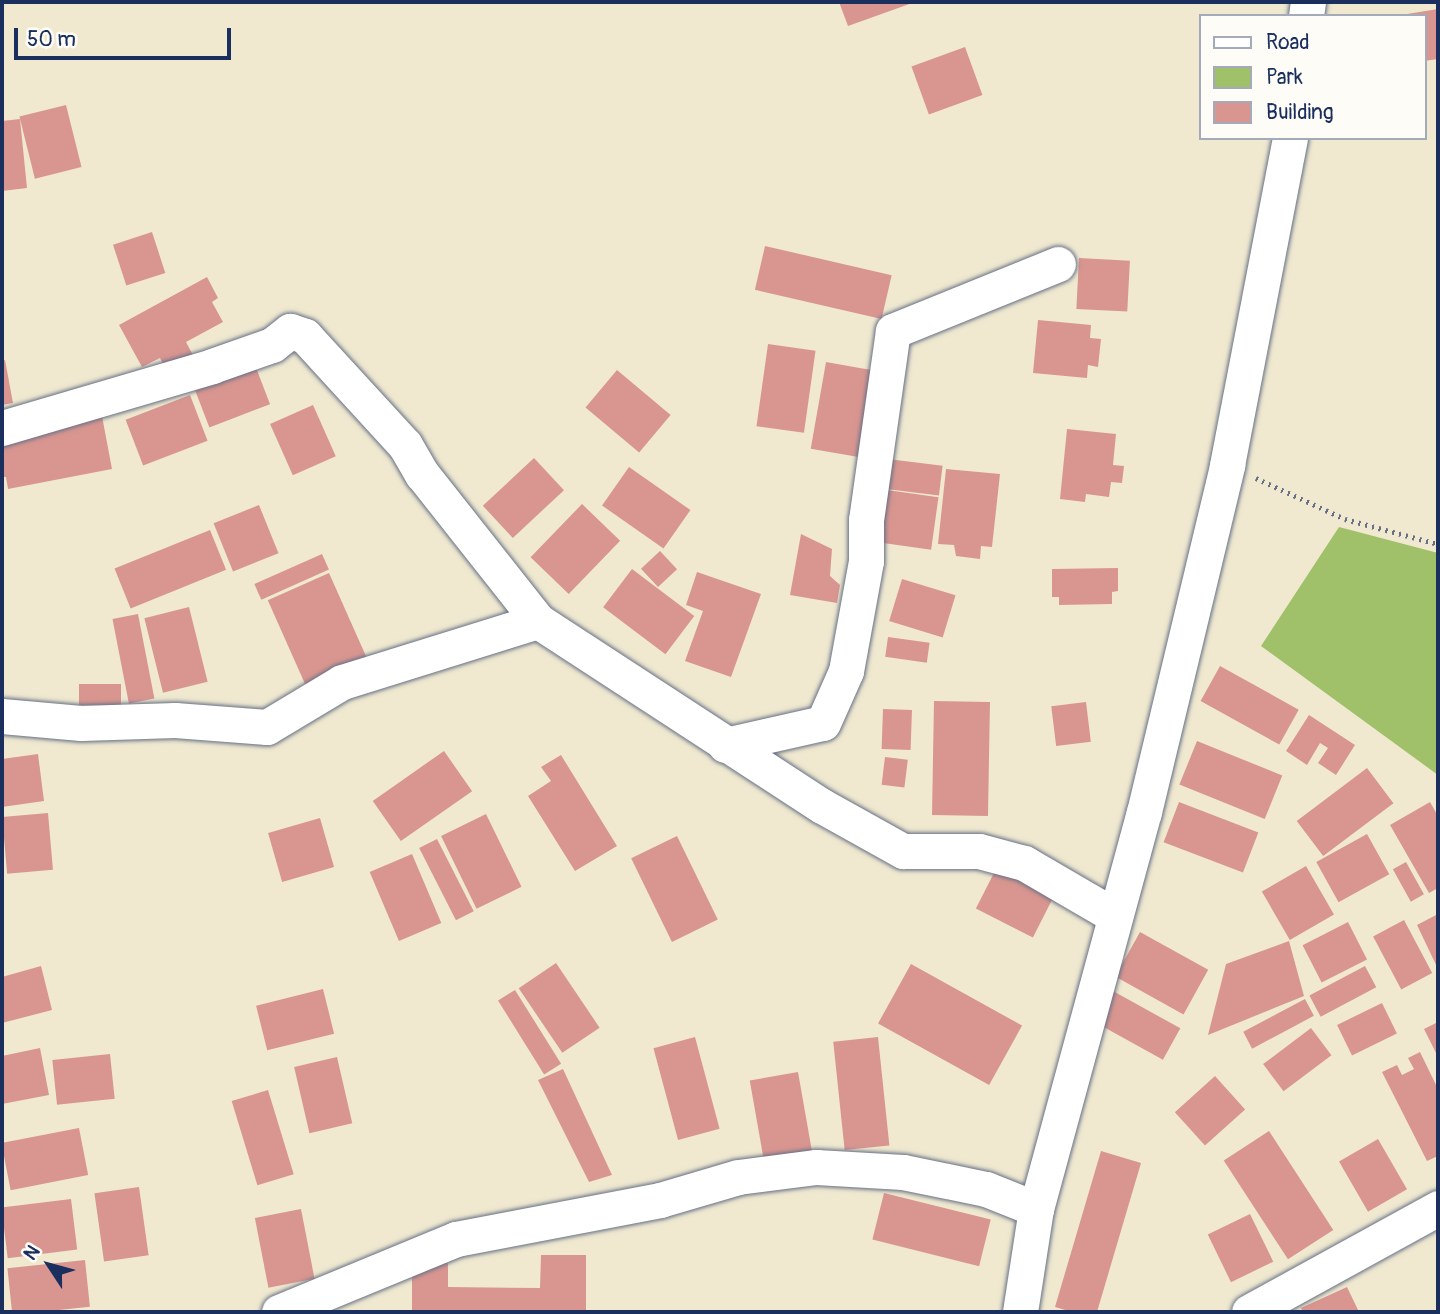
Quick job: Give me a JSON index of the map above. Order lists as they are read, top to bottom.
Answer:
{
  "legend": ["Road", "Park", "Building"],
  "scale_bar": "50 m",
  "north": "top left"
}
